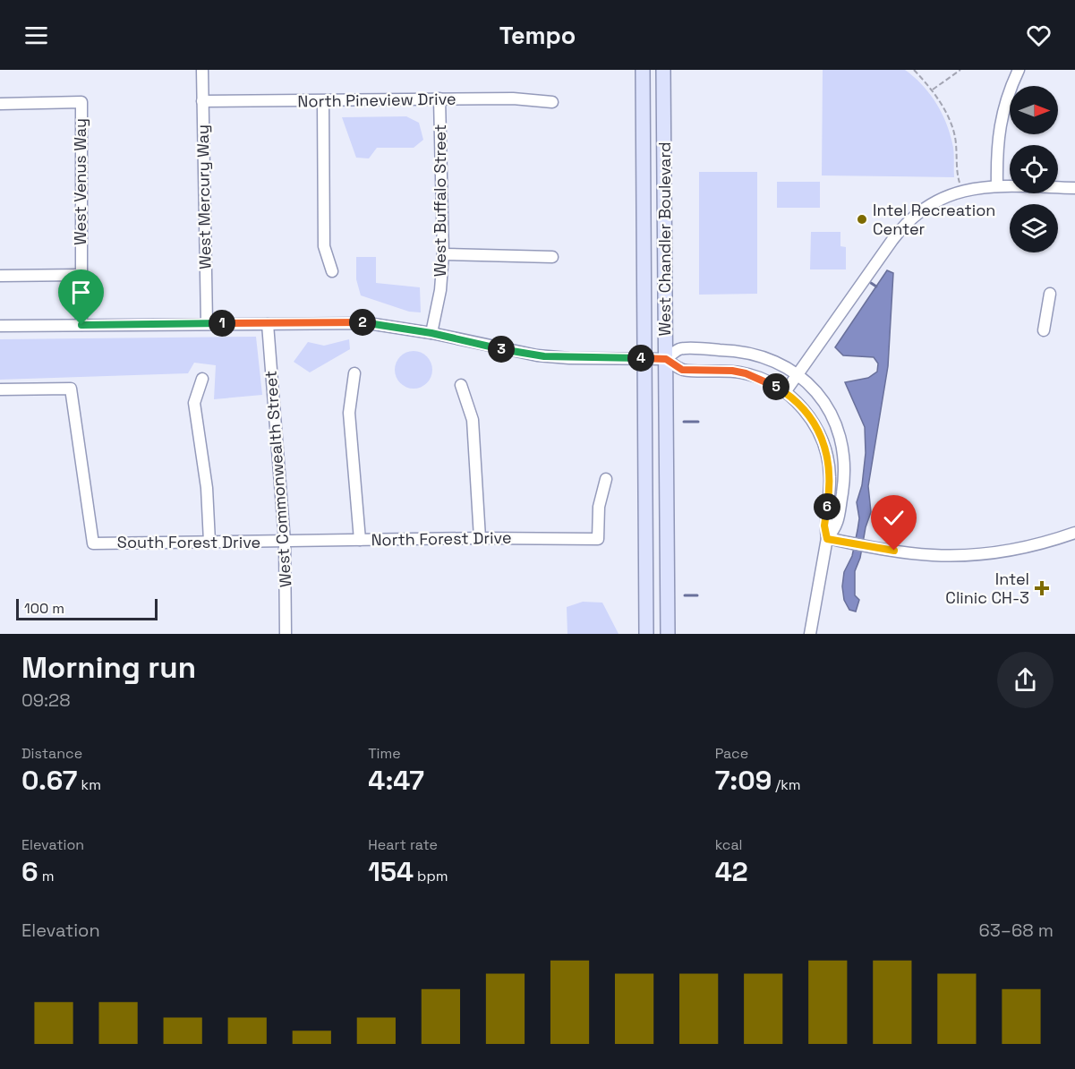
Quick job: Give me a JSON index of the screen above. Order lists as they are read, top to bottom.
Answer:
{
  "streets": {
    "main road": ["West Chandler Boulevard"],
    "street": [
      "North Pineview Drive",
      "West Venus Way",
      "West Mercury Way",
      "West Buffalo Street",
      "West Commonwealth Street",
      "North Forest Drive",
      "South Forest Drive"
    ]
  },
  "crossings": [
    ["North Pineview Drive", "West Mercury Way"],
    ["North Pineview Drive", "West Buffalo Street"],
    ["West Commonwealth Street", "North Forest Drive"],
    ["West Commonwealth Street", "South Forest Drive"],
    ["North Forest Drive", "South Forest Drive"]
  ],
  "places": {
    "other": ["Intel Recreation Center"],
    "health": ["Intel Clinic CH-3"]
  },
  "scale_bar": "100 m",
  "north": "right",
  "page": {
    "header": "Tempo",
    "pins": [
      "2",
      "1",
      "3",
      "4",
      "5",
      "6"
    ],
    "scale": "100 m",
    "heading": ["Morning run", "09:28"],
    "stats": [
      ["Distance", "0.67 km"],
      ["Time", "4:47"],
      ["Pace", "7:09 /km"],
      ["Elevation", "6 m"],
      ["Heart rate", "154 bpm"],
      ["kcal", "42"]
    ],
    "chart": ["Elevation", "63–68 m"]
  }
}
